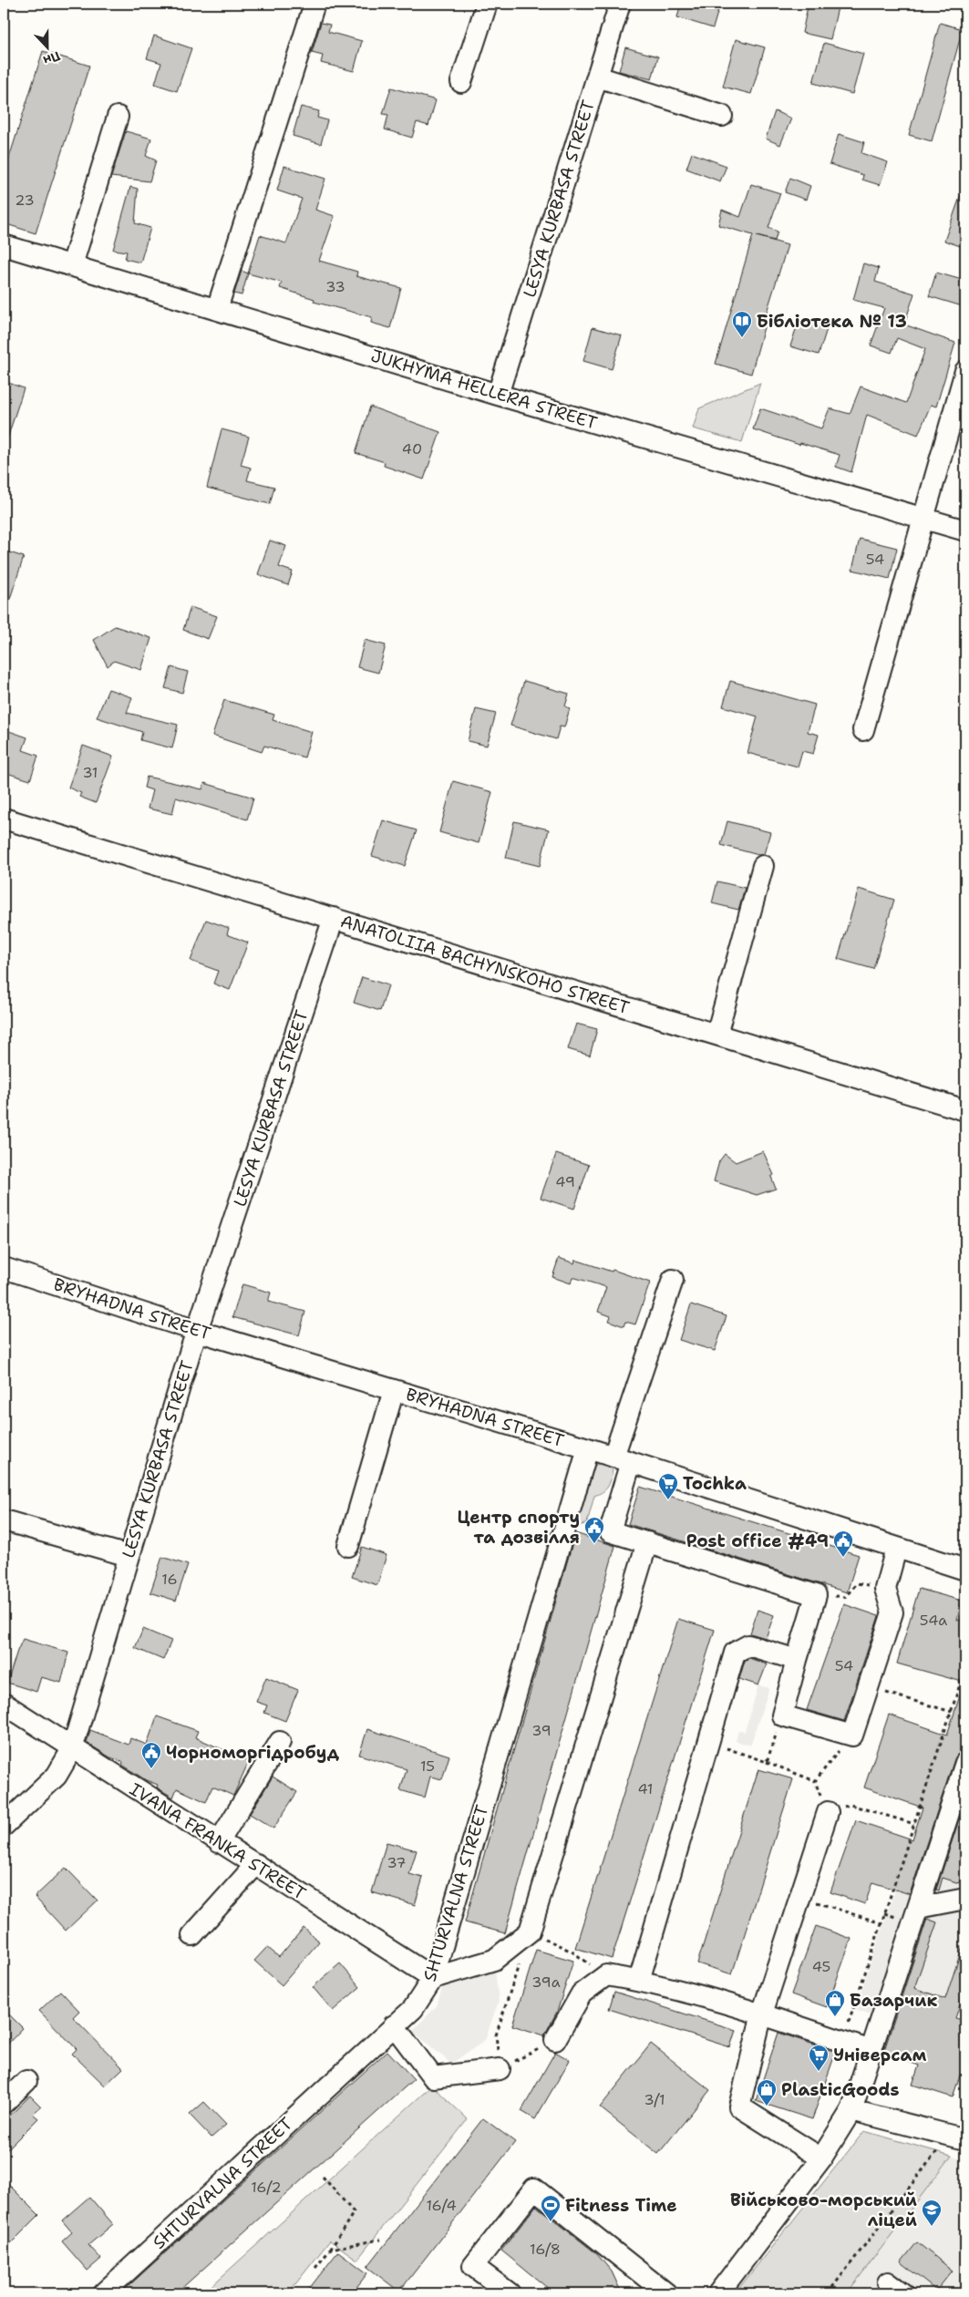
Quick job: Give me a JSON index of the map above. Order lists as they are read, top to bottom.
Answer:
{
  "streets": {
    "street": [
      "LESYA KURBASA STREET",
      "JUKHYMA HELLERA STREET",
      "ANATOLIIA BACHYNSKOHO STREET",
      "BRYHADNA STREET",
      "IVANA FRANKA STREET",
      "SHTURVALNA STREET"
    ]
  },
  "crossings": [
    ["LESYA KURBASA STREET", "JUKHYMA HELLERA STREET"],
    ["LESYA KURBASA STREET", "ANATOLIIA BACHYNSKOHO STREET"],
    ["LESYA KURBASA STREET", "BRYHADNA STREET"],
    ["LESYA KURBASA STREET", "IVANA FRANKA STREET"],
    ["BRYHADNA STREET", "SHTURVALNA STREET"],
    ["IVANA FRANKA STREET", "SHTURVALNA STREET"]
  ],
  "places": {
    "library": ["Бібліотека № 13"],
    "supermarket": ["Tochka", "Універсам"],
    "public building": ["Центр спорту та дозвілля", "Post office #49", "Чорноморгідробуд"],
    "shop": ["Базарчик", "PlasticGoods"],
    "sports": ["Fitness Time"],
    "school or university": ["Військово-морський ліцей"]
  },
  "house_numbers": [
    "23",
    "33",
    "40",
    "54",
    "31",
    "49",
    "16",
    "54а",
    "54",
    "39",
    "15",
    "41",
    "37",
    "45",
    "39а",
    "3/1",
    "16/2",
    "16/4",
    "16/8"
  ],
  "north": "bottom"
}
